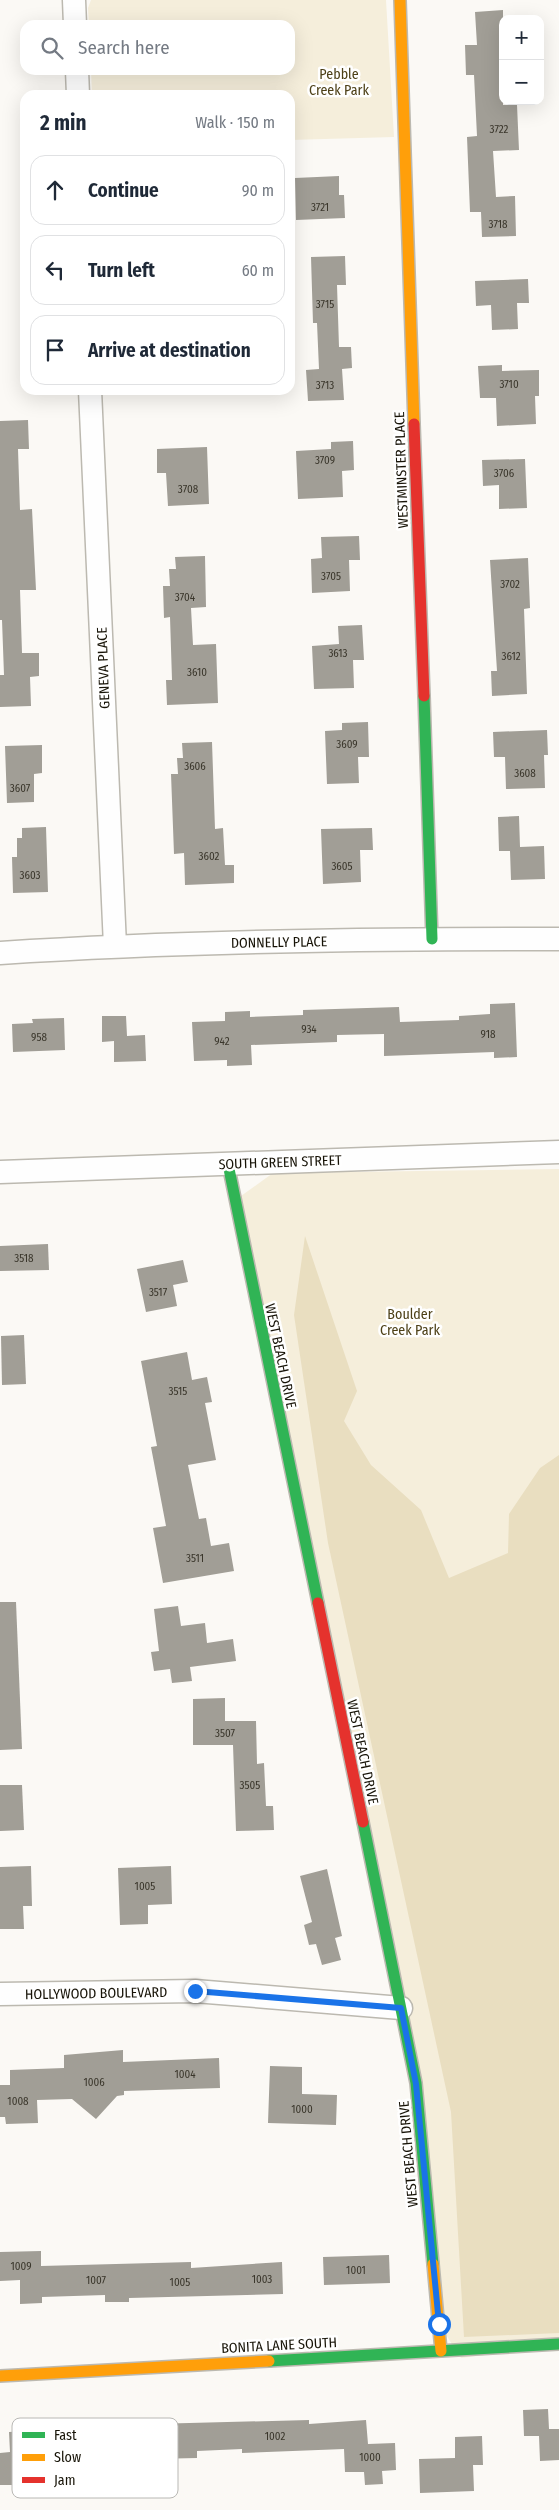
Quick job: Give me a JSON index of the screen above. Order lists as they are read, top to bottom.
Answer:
{
  "streets": {
    "street": [
      "WESTMINSTER PLACE",
      "GENEVA PLACE",
      "DONNELLY PLACE",
      "SOUTH GREEN STREET",
      "WEST BEACH DRIVE",
      "HOLLYWOOD BOULEVARD",
      "BONITA LANE SOUTH"
    ]
  },
  "crossings": [
    ["WESTMINSTER PLACE", "DONNELLY PLACE"],
    ["GENEVA PLACE", "DONNELLY PLACE"],
    ["SOUTH GREEN STREET", "WEST BEACH DRIVE"],
    ["WEST BEACH DRIVE", "HOLLYWOOD BOULEVARD"],
    ["WEST BEACH DRIVE", "BONITA LANE SOUTH"]
  ],
  "parks": ["Pebble Creek Park", "Boulder Creek Park"],
  "house_numbers": [
    "3722",
    "3721",
    "3718",
    "3715",
    "3710",
    "3713",
    "3709",
    "3706",
    "3708",
    "3705",
    "3702",
    "3704",
    "3613",
    "3612",
    "3610",
    "3609",
    "3606",
    "3608",
    "3607",
    "3602",
    "3605",
    "3603",
    "934",
    "918",
    "958",
    "942",
    "3518",
    "3517",
    "3515",
    "3511",
    "3507",
    "3505",
    "1005",
    "1004",
    "1006",
    "1008",
    "1000",
    "1009",
    "1001",
    "1003",
    "1007",
    "1005",
    "1002",
    "1000"
  ],
  "legend": ["Fast", "Slow", "Jam"],
  "page": {
    "map_buttons": ["+", "−"],
    "search": "Search here",
    "heading": ["2 min", "Walk · 150 m"],
    "list": [
      ["Continue", "90 m"],
      ["Turn left", "60 m"],
      "Arrive at destination"
    ]
  }
}
